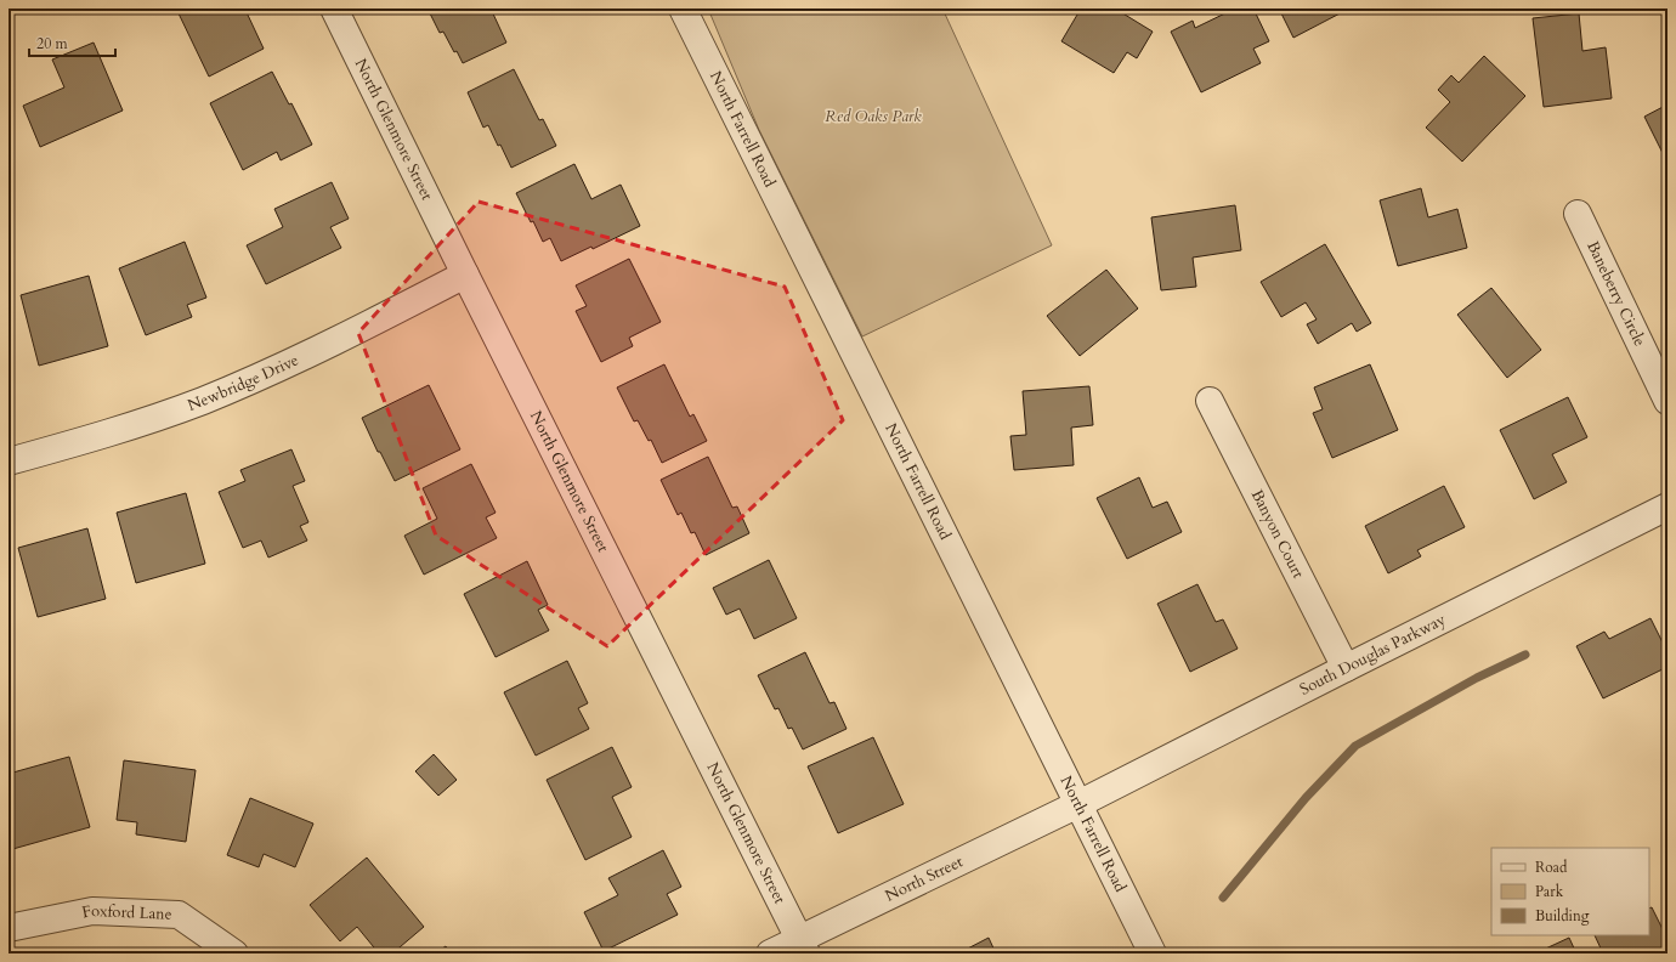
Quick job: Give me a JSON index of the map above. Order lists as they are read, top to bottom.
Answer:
{
  "streets": {
    "street": [
      "North Glenmore Street",
      "North Farrell Road",
      "Baneberry Circle",
      "Newbridge Drive",
      "Banyon Court",
      "South Douglas Parkway",
      "North Street",
      "Foxford Lane"
    ]
  },
  "crossings": [
    ["North Glenmore Street", "Newbridge Drive"],
    ["North Glenmore Street", "North Street"],
    ["North Farrell Road", "South Douglas Parkway"],
    ["North Farrell Road", "North Street"],
    ["Banyon Court", "South Douglas Parkway"],
    ["South Douglas Parkway", "North Street"]
  ],
  "parks": ["Red Oaks Park"],
  "legend": ["Road", "Park", "Building"],
  "scale_bar": "20 m"
}
